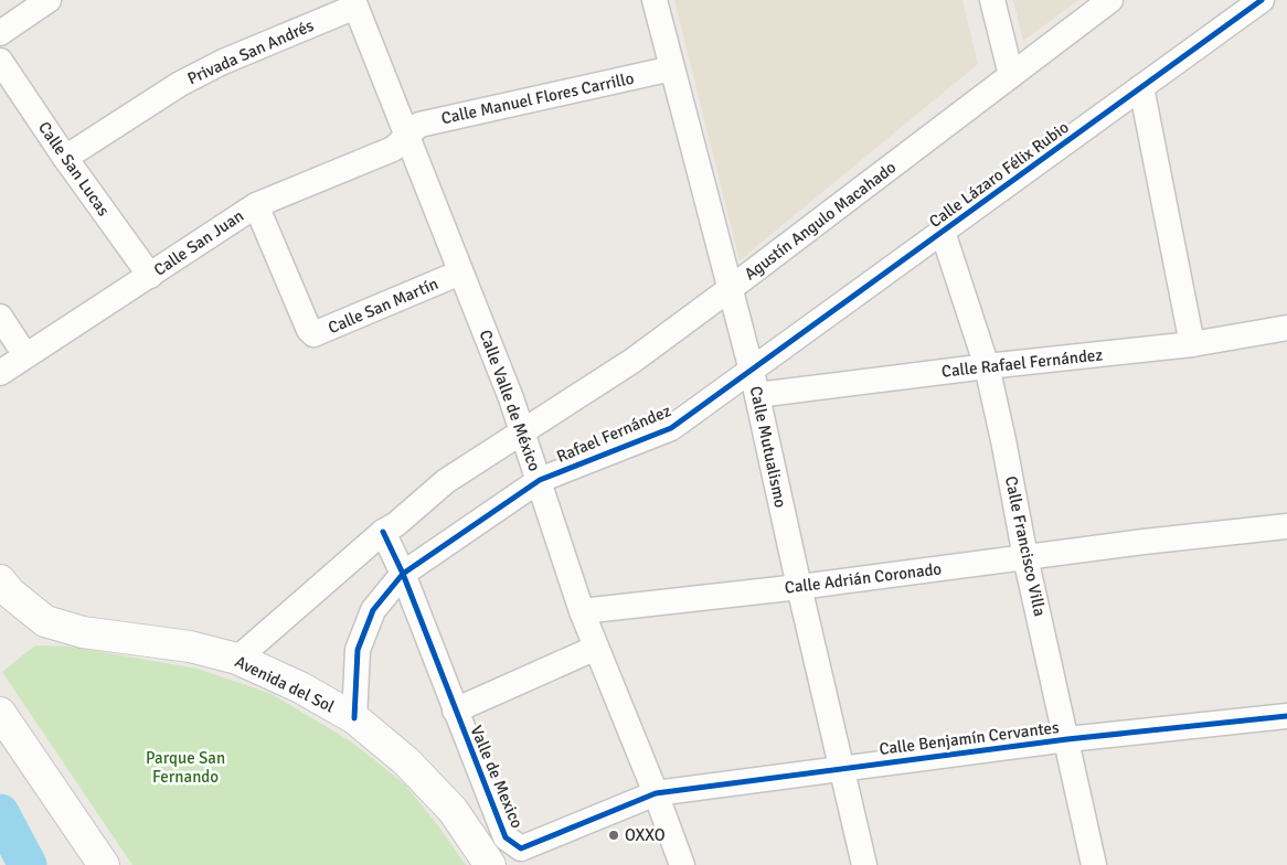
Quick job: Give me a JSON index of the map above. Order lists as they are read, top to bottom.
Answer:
{
  "streets": {
    "street": [
      "Privada San Andrés",
      "Calle Manuel Flores Carrillo",
      "Calle San Lucas",
      "Calle Lázaro Félix Rubio",
      "Agustín Angulo Macahado",
      "Calle San Juan",
      "Calle San Martín",
      "Calle Rafael Fernández",
      "Calle Valle de México",
      "Rafael Fernández",
      "Calle Mutualismo",
      "Calle Francisco Villa",
      "Calle Adrián Coronado",
      "Avenida del Sol",
      "Calle Benjamín Cervantes",
      "Valle de Mexico"
    ]
  },
  "crossings": [
    ["Privada San Andrés", "Calle San Lucas"],
    ["Privada San Andrés", "Calle Valle de México"],
    ["Calle Manuel Flores Carrillo", "Calle San Juan"],
    ["Calle Manuel Flores Carrillo", "Calle Valle de México"],
    ["Calle Manuel Flores Carrillo", "Calle Mutualismo"],
    ["Calle San Lucas", "Calle San Juan"],
    ["Calle Lázaro Félix Rubio", "Rafael Fernández"],
    ["Calle Lázaro Félix Rubio", "Calle Mutualismo"],
    ["Calle Lázaro Félix Rubio", "Calle Francisco Villa"],
    ["Agustín Angulo Macahado", "Calle Valle de México"],
    ["Agustín Angulo Macahado", "Calle Mutualismo"],
    ["Agustín Angulo Macahado", "Avenida del Sol"],
    ["Calle San Juan", "Calle San Martín"],
    ["Calle San Juan", "Calle Valle de México"],
    ["Calle San Martín", "Calle Valle de México"],
    ["Calle Rafael Fernández", "Calle Mutualismo"],
    ["Calle Rafael Fernández", "Calle Francisco Villa"],
    ["Calle Valle de México", "Rafael Fernández"],
    ["Calle Valle de México", "Calle Adrián Coronado"],
    ["Calle Valle de México", "Calle Benjamín Cervantes"],
    ["Calle Valle de México", "Valle de Mexico"],
    ["Rafael Fernández", "Calle Mutualismo"],
    ["Rafael Fernández", "Avenida del Sol"],
    ["Calle Mutualismo", "Calle Adrián Coronado"],
    ["Calle Mutualismo", "Calle Benjamín Cervantes"],
    ["Calle Francisco Villa", "Calle Adrián Coronado"],
    ["Calle Francisco Villa", "Calle Benjamín Cervantes"],
    ["Calle Benjamín Cervantes", "Valle de Mexico"]
  ],
  "parks": ["Parque San Fernando"],
  "places": ["OXXO"]
}
